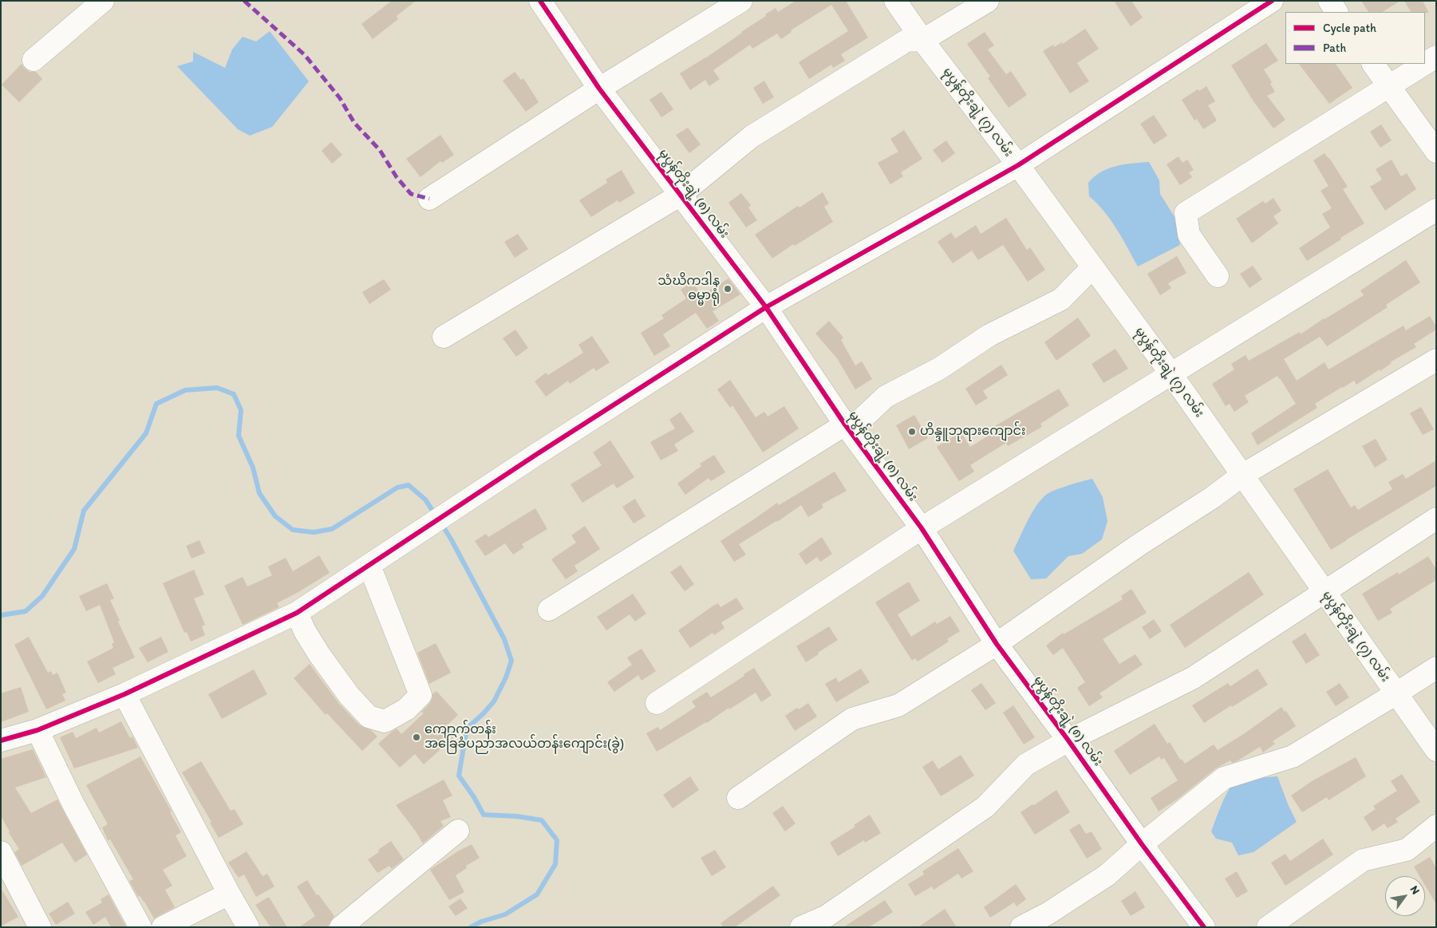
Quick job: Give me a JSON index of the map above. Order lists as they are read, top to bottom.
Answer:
{
  "streets": {
    "street": ["မုပွန်တိုးချဲ့ (၇) လမ်း", "မုပွန်တိုးချဲ့ (၈) လမ်း"]
  },
  "places": ["သံဃိကဒါန ဓမ္မာရုံ", "ဟိန္ဒူဘုရားကျောင်း", "ကျောက်တန်း အခြေခံပညာအလယ်တန်းကျောင်း(ခွဲ)"],
  "legend": ["Cycle path", "Path"],
  "north": "top right"
}
